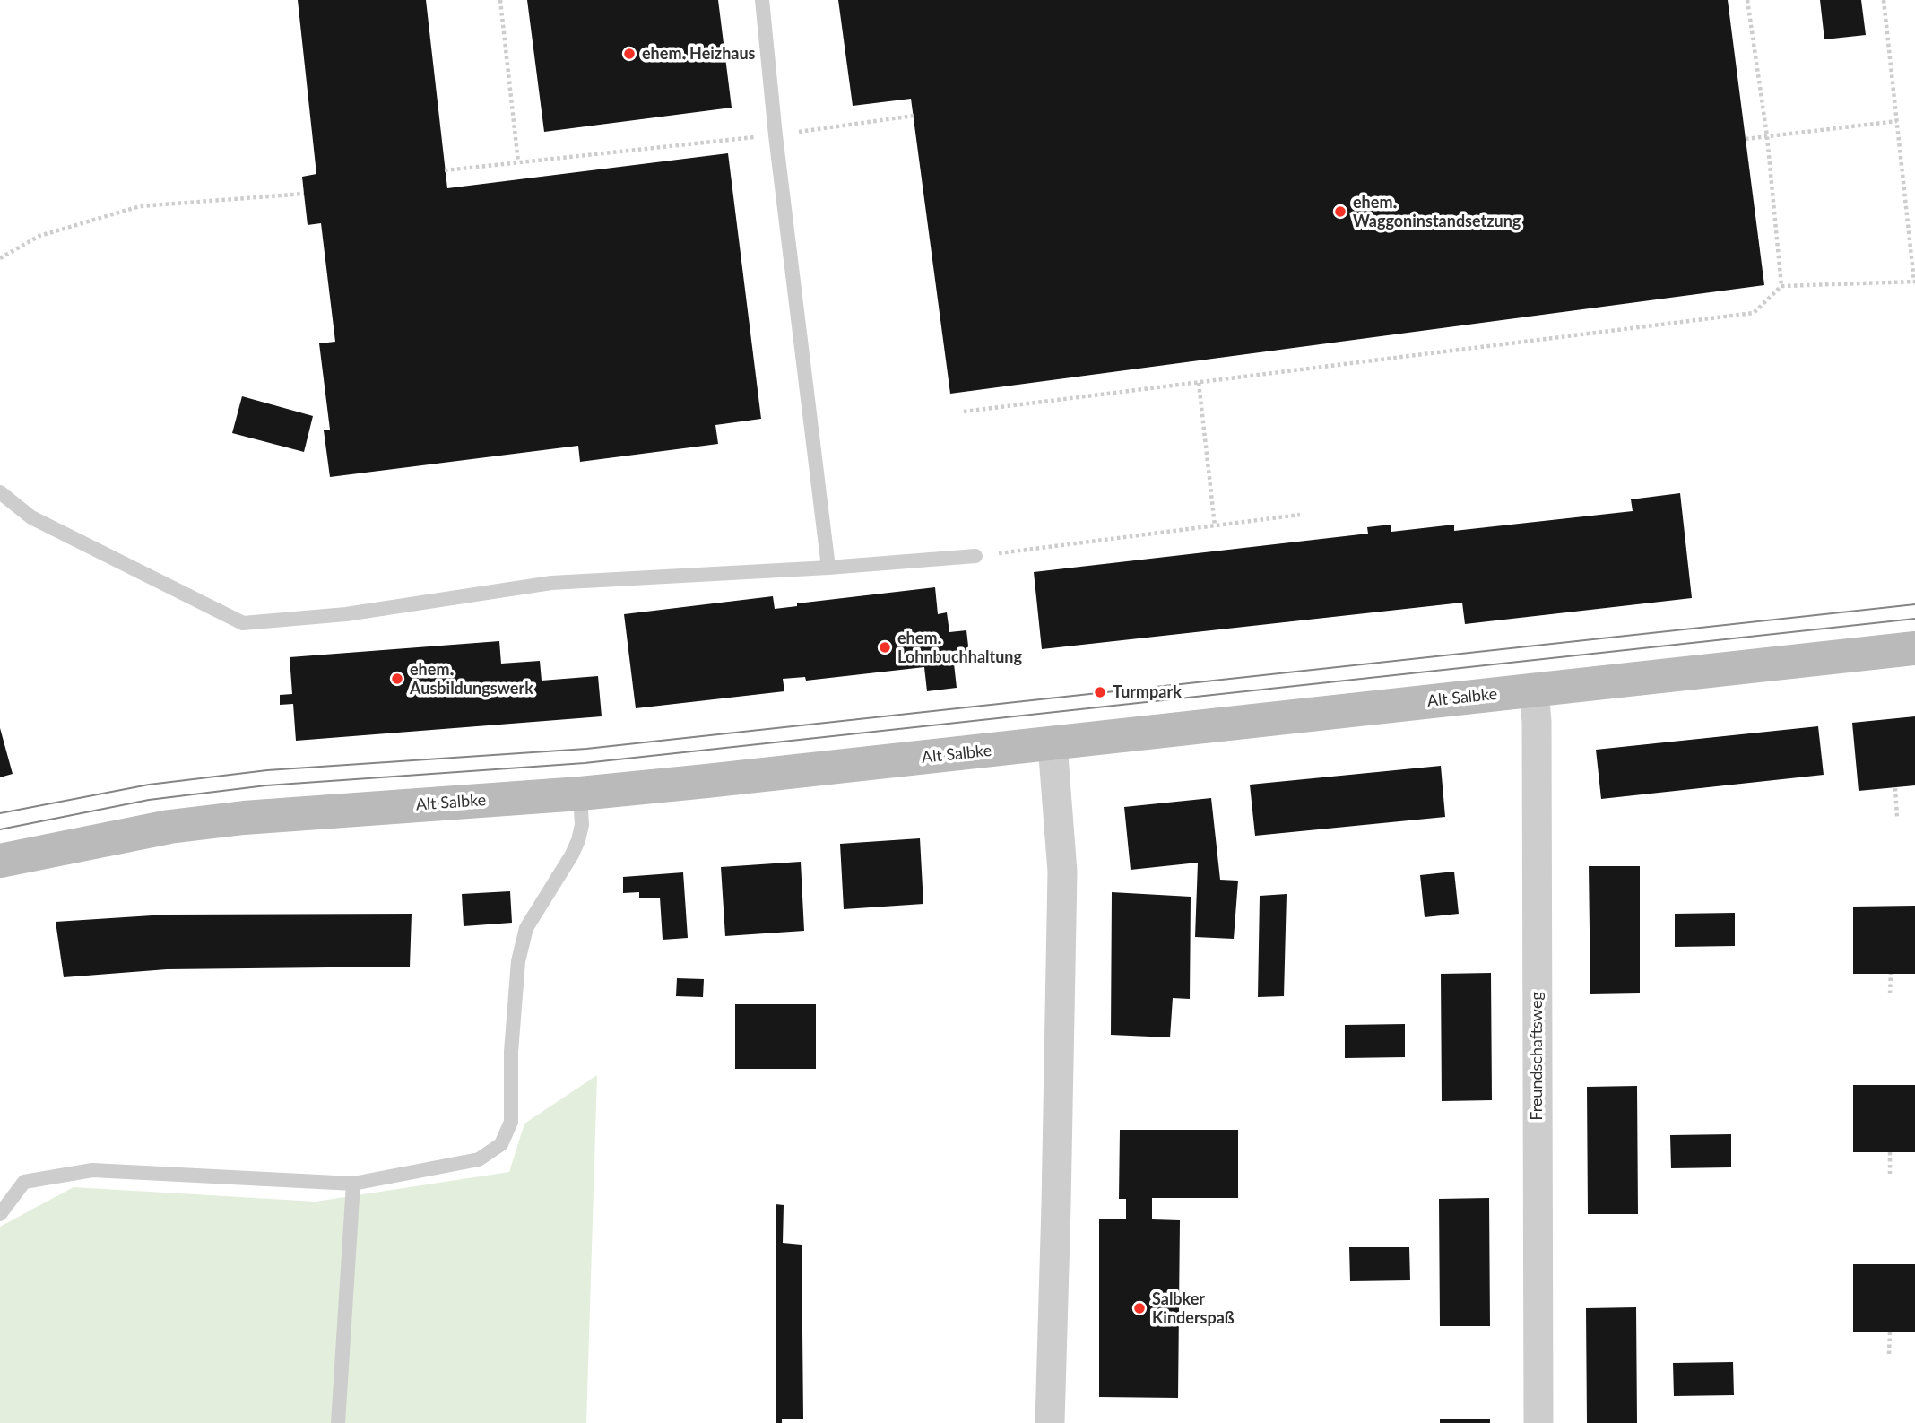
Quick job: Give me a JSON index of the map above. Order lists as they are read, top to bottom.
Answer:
{
  "streets": {
    "main road": ["Alt Salbke"],
    "street": ["Freundschaftsweg"]
  },
  "crossings": [
    ["Alt Salbke", "Freundschaftsweg"]
  ],
  "places": [
    "ehem. Heizhaus",
    "ehem. Waggoninstandsetzung",
    "ehem. Lohnbuchhaltung",
    "ehem. Ausbildungswerk",
    "Turmpark",
    "Salbker Kinderspaß"
  ]
}
